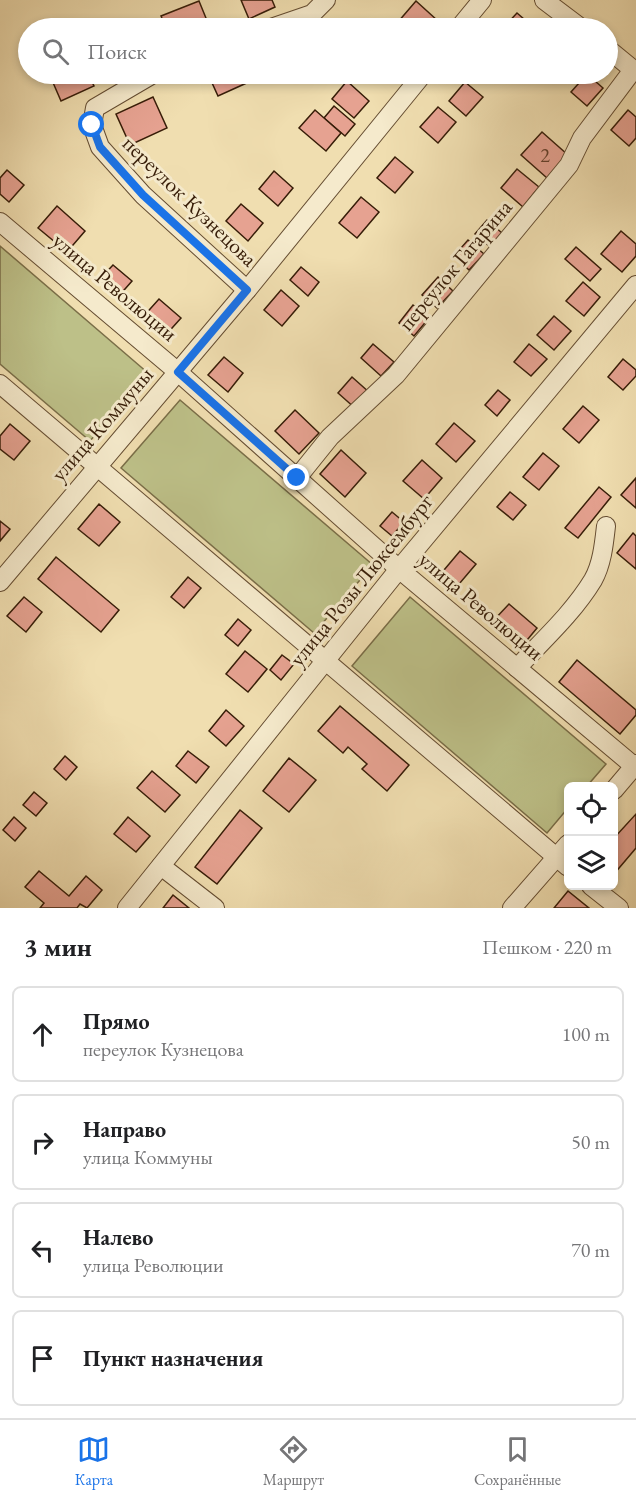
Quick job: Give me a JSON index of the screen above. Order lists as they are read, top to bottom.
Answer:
{
  "streets": {
    "street": [
      "переулок Кузнецова",
      "переулок Гагарина",
      "улица Революции",
      "улица Коммуны",
      "улица Розы Люксембург"
    ]
  },
  "crossings": [
    ["переулок Кузнецова", "улица Коммуны"],
    ["переулок Гагарина", "улица Революции"],
    ["улица Революции", "улица Коммуны"],
    ["улица Революции", "улица Розы Люксембург"]
  ],
  "house_numbers": ["2"],
  "page": {
    "search": "Поиск",
    "heading": ["3 мин", "Пешком · 220 m"],
    "list": [
      ["Прямо", "переулок Кузнецова", "100 m"],
      ["Направо", "улица Коммуны", "50 m"],
      ["Налево", "улица Революции", "70 m"],
      "Пункт назначения"
    ],
    "nav": ["Карта", "Маршрут", "Сохранённые"]
  }
}
